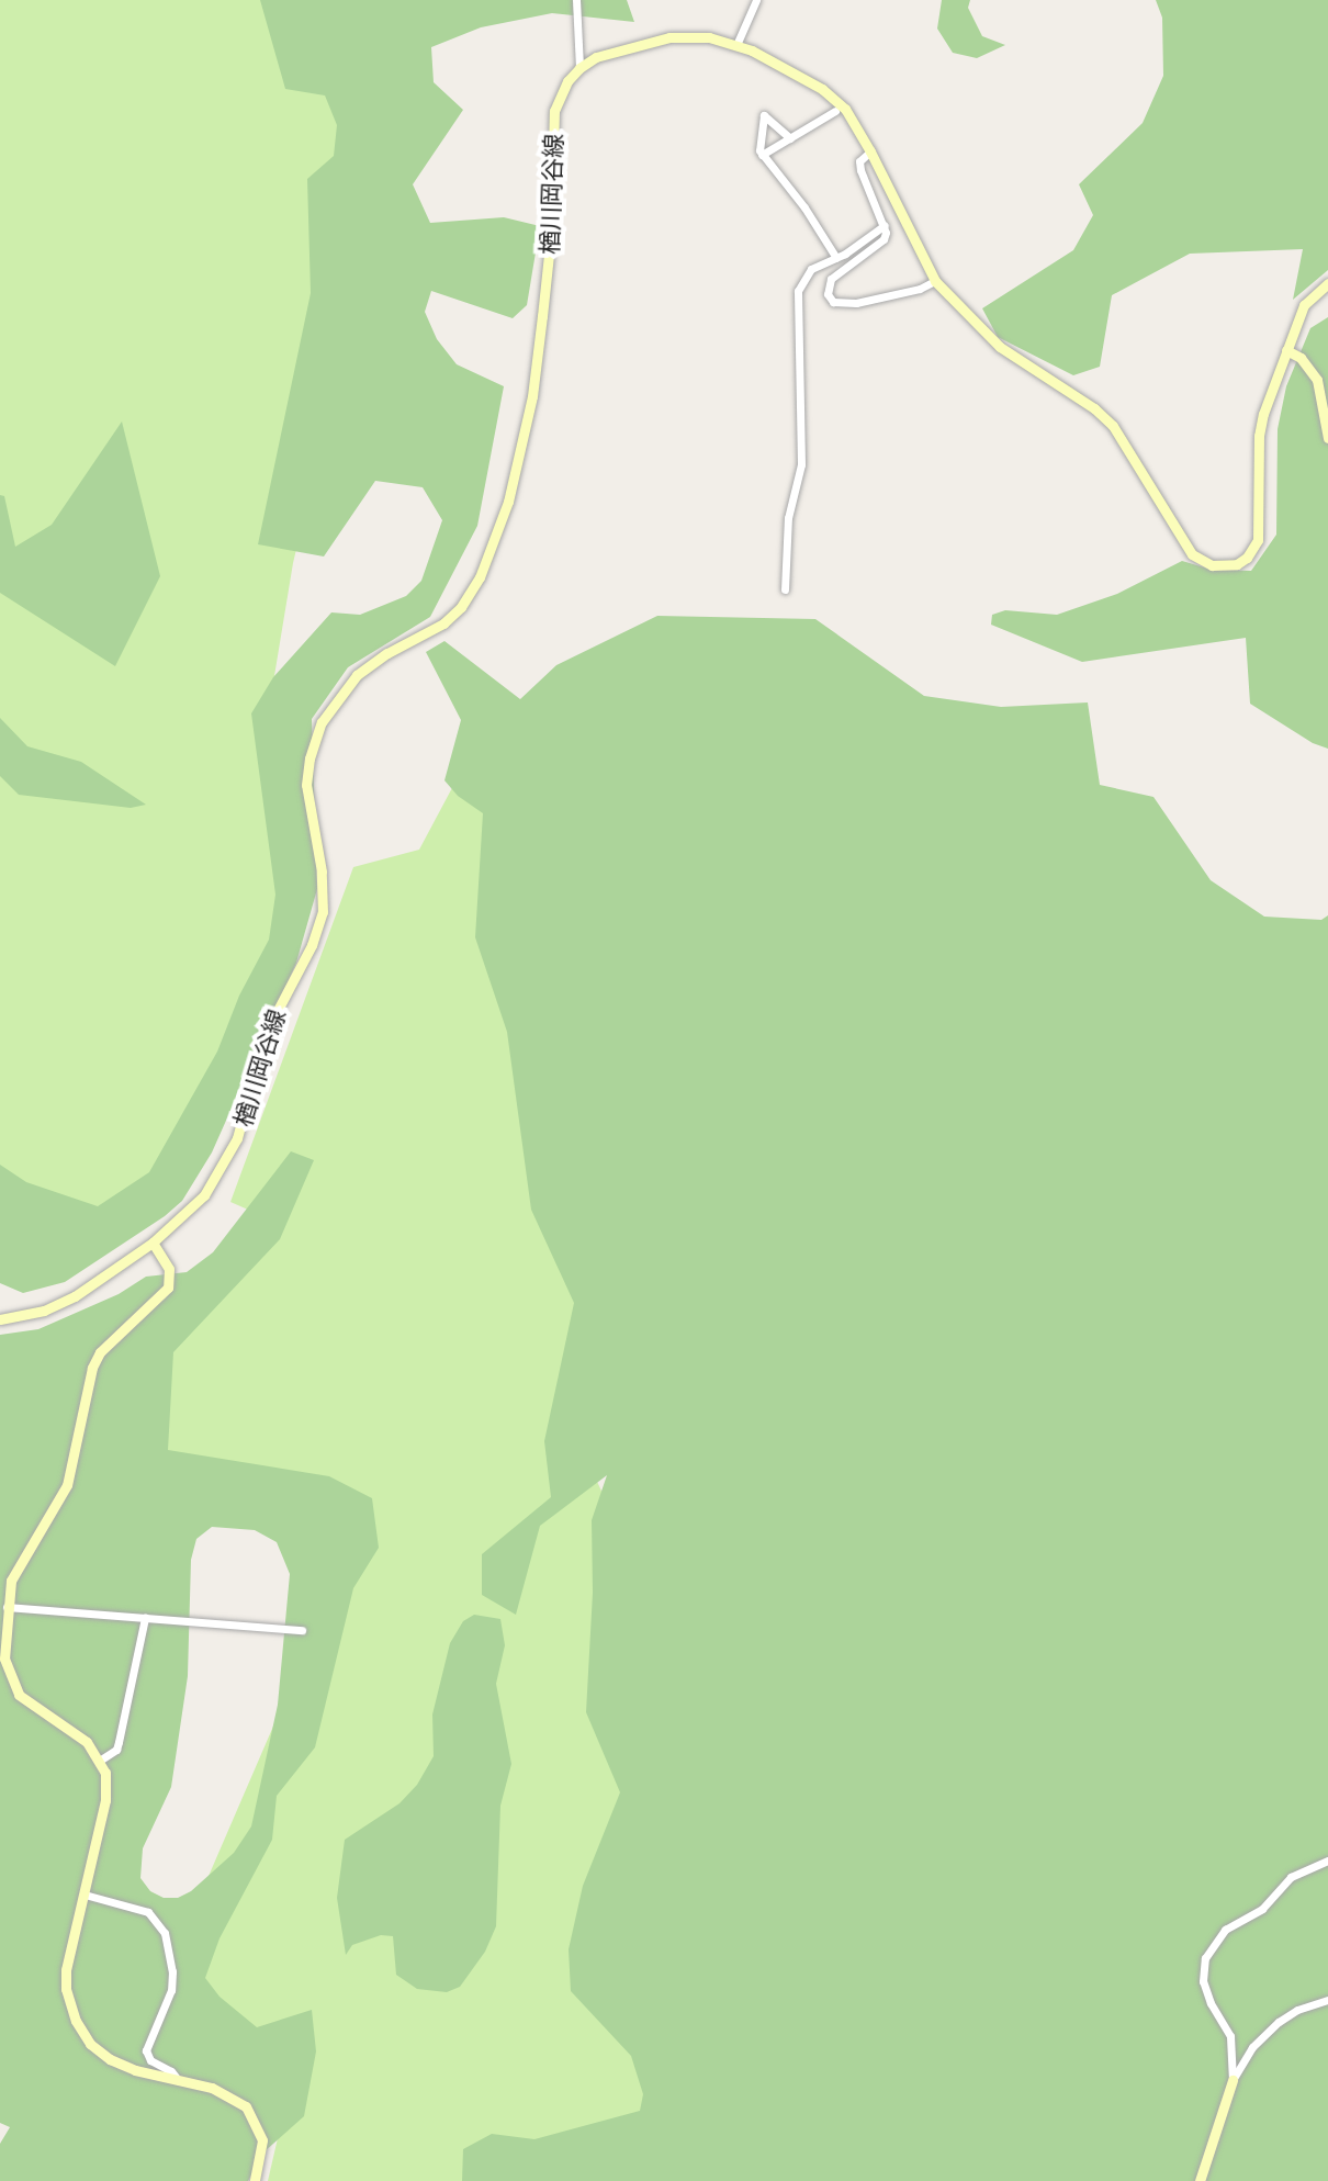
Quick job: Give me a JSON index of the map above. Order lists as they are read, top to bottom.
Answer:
{
  "streets": {
    "main road": ["楢川岡谷線"]
  }
}
